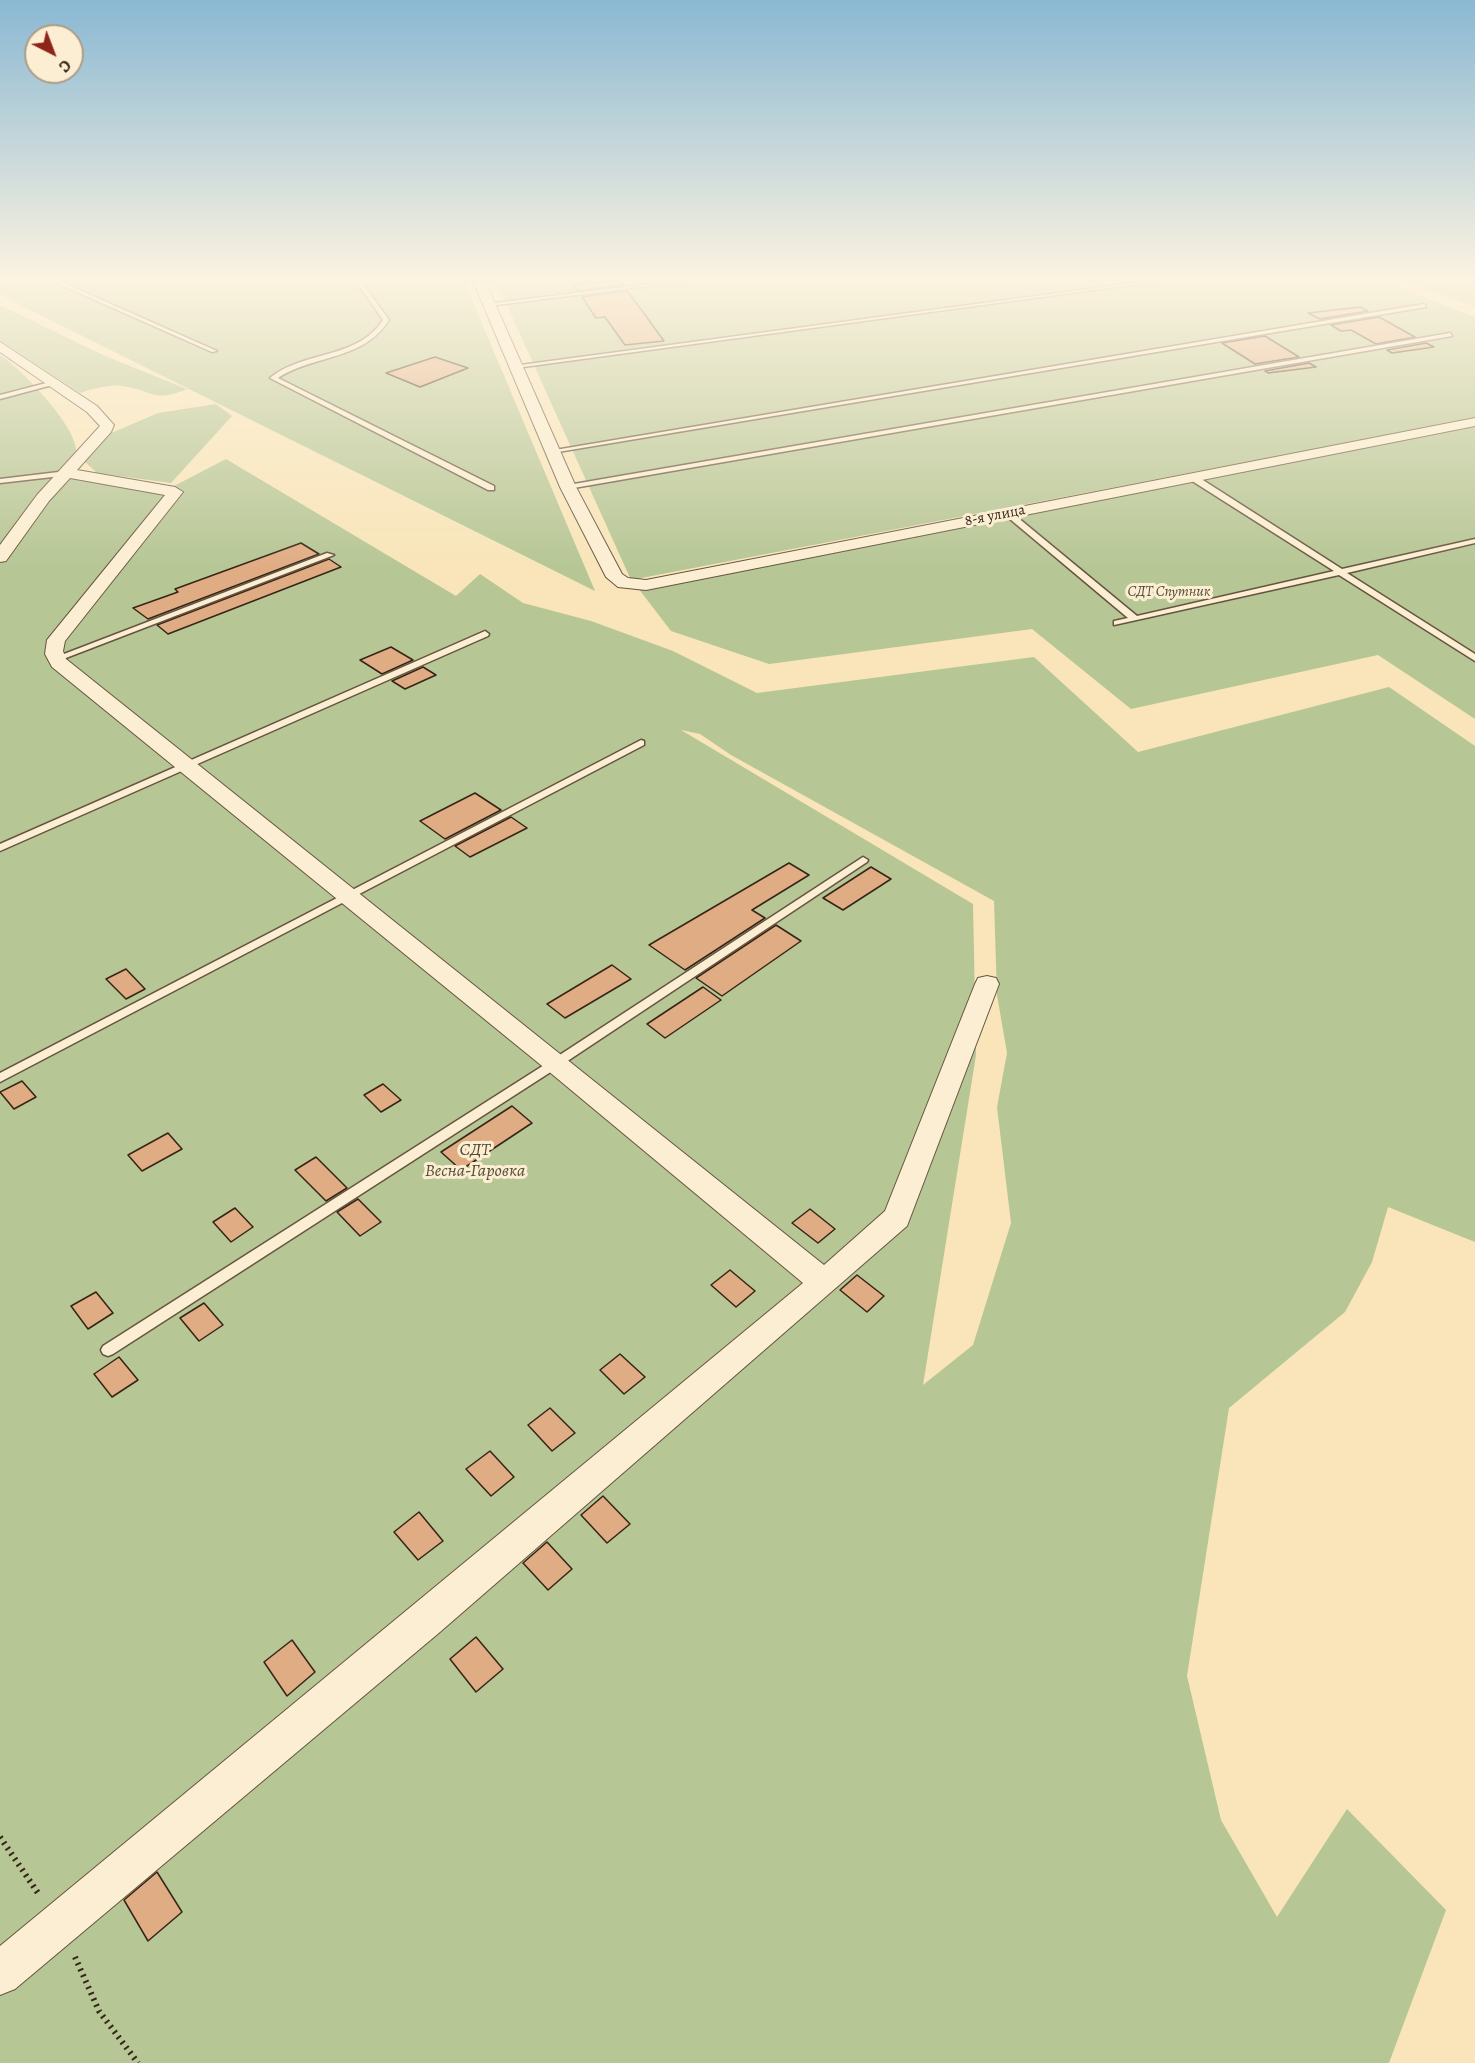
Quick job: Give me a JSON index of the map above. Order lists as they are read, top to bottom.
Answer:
{
  "streets": {
    "street": ["8-я улица"]
  },
  "parks": ["СДТ Спутник", "СДТ Весна-Гаровка"],
  "north": "bottom right"
}
